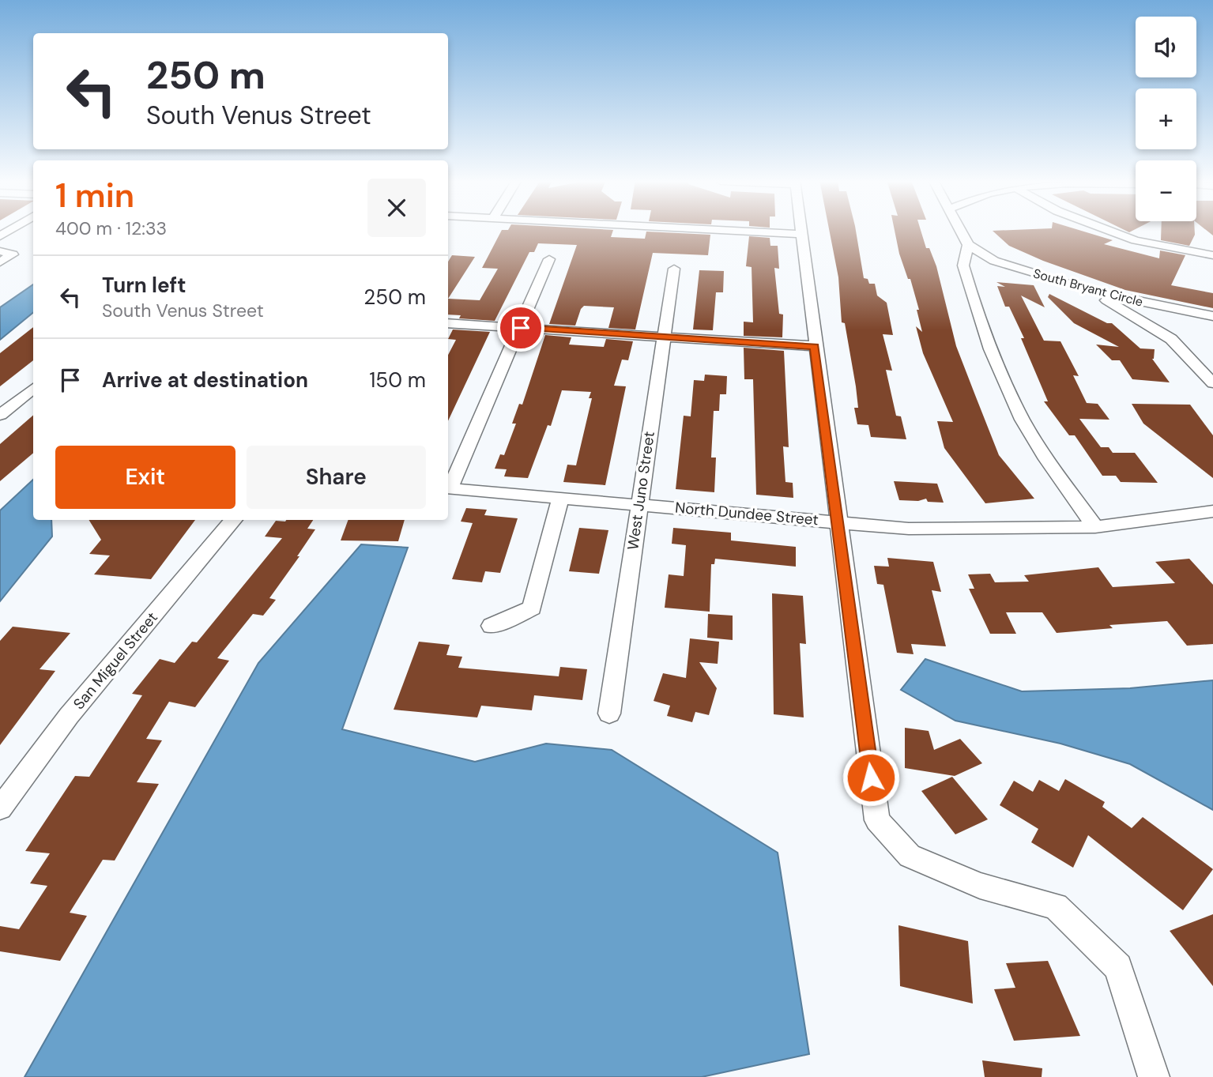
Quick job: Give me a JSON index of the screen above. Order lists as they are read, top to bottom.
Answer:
{
  "streets": {
    "street": [
      "South Bryant Circle",
      "West Juno Street",
      "North Dundee Street",
      "San Miguel Street"
    ]
  },
  "crossings": [
    ["West Juno Street", "North Dundee Street"]
  ],
  "page": {
    "map_buttons": ["+", "−"],
    "turn": ["250 m", "South Venus Street"],
    "heading": ["1 min", "400 m · 12:33"],
    "list": [
      {
        "name": "Turn left",
        "note": "South Venus Street",
        "value": "250 m"
      },
      {
        "name": "Arrive at destination",
        "value": "150 m"
      }
    ],
    "buttons": ["Exit", "Share"]
  }
}
